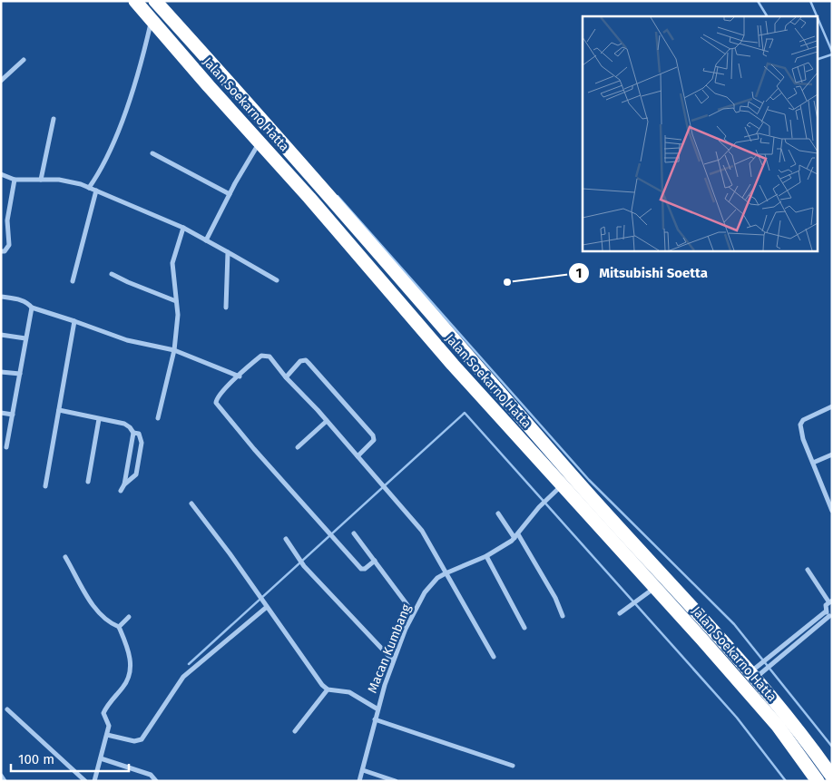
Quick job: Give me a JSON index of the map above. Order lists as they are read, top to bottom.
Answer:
{
  "streets": {
    "highway": ["Jalan Soekarno Hatta"],
    "street": ["Macan Kumbang"]
  },
  "crossings": [
    ["Jalan Soekarno Hatta", "Macan Kumbang"]
  ],
  "places": ["Mitsubishi Soetta"],
  "scale_bar": "100 m"
}
